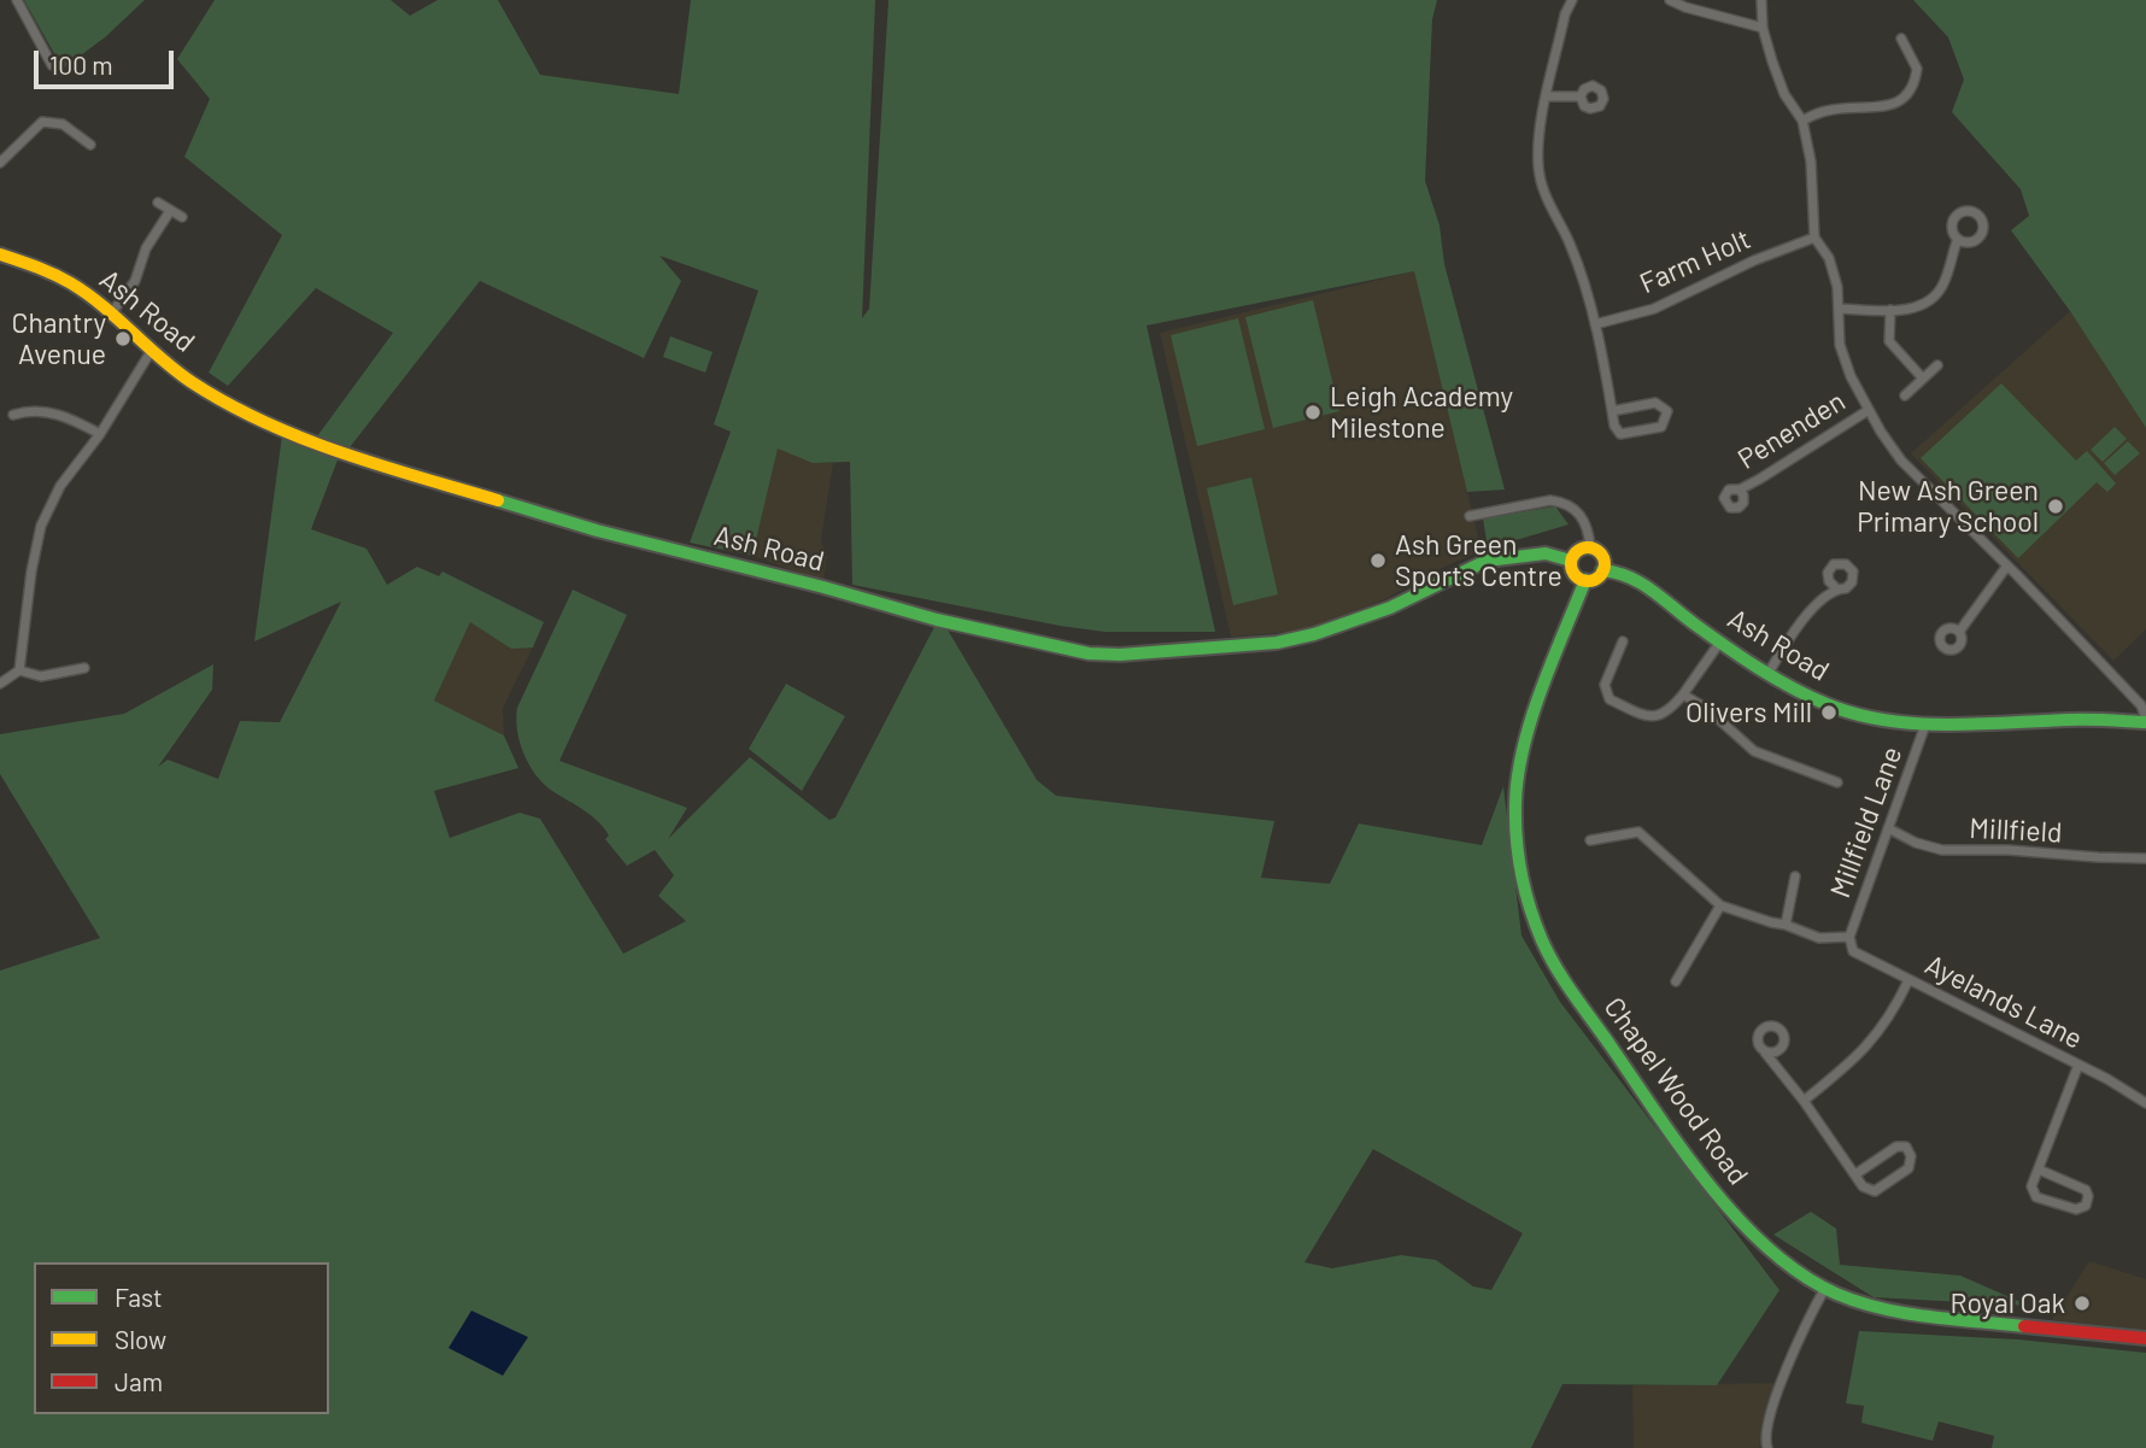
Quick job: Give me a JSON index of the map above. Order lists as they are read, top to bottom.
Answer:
{
  "streets": {
    "street": [
      "Farm Holt",
      "Ash Road",
      "Penenden",
      "Millfield Lane",
      "Millfield",
      "Ayelands Lane",
      "Chapel Wood Road"
    ]
  },
  "crossings": [
    ["Ash Road", "Millfield Lane"],
    ["Ash Road", "Chapel Wood Road"],
    ["Millfield Lane", "Millfield"],
    ["Millfield Lane", "Ayelands Lane"]
  ],
  "places": [
    "Chantry Avenue",
    "Leigh Academy Milestone",
    "New Ash Green Primary School",
    "Ash Green Sports Centre",
    "Olivers Mill",
    "Royal Oak"
  ],
  "legend": ["Fast", "Slow", "Jam"],
  "scale_bar": "100 m"
}
